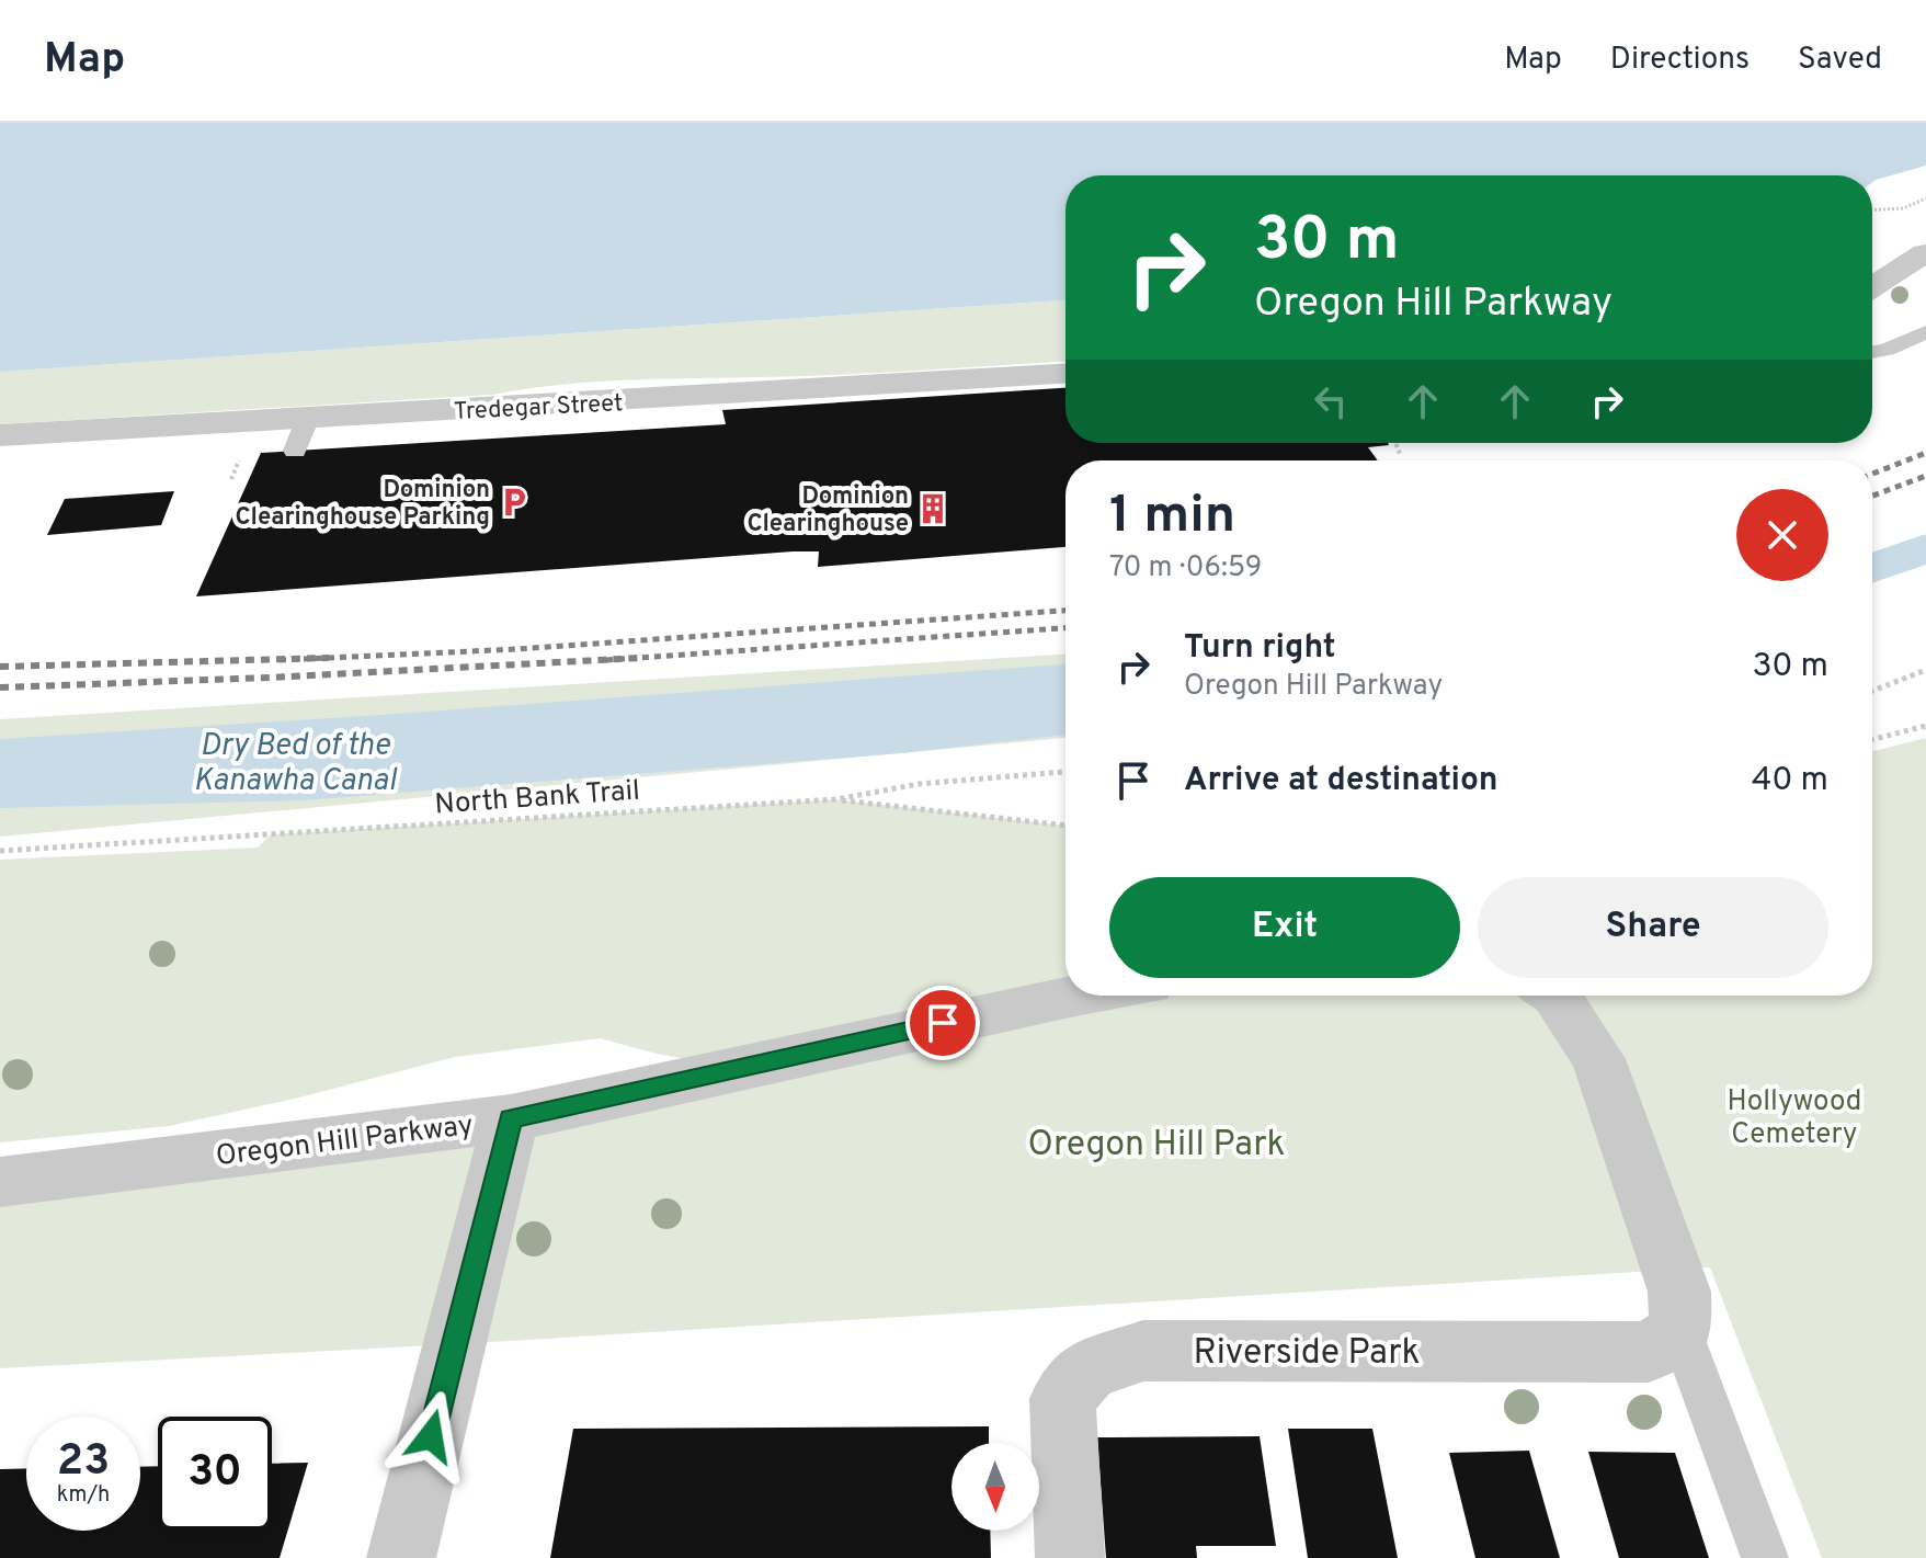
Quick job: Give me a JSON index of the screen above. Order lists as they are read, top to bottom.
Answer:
{
  "streets": {
    "street": ["Tredegar Street", "Oregon Hill Parkway", "Riverside Park"],
    "path": ["North Bank Trail"]
  },
  "water": ["Dry Bed of the Kanawha Canal"],
  "parks": ["Hollywood Cemetery", "Oregon Hill Park"],
  "places": {
    "parking": ["Dominion Clearinghouse Parking"],
    "building": ["Dominion Clearinghouse"]
  },
  "north": "bottom",
  "page": {
    "header": "Map",
    "nav": ["Map", "Directions", "Saved"],
    "turn": ["30 m", "Oregon Hill Parkway"],
    "heading": ["1 min", "70 m · 06:59"],
    "list": [
      {
        "name": "Turn right",
        "note": "Oregon Hill Parkway",
        "value": "30 m"
      },
      {
        "name": "Arrive at destination",
        "value": "40 m"
      }
    ],
    "buttons": ["Exit", "Share"],
    "speed": "23 km/h",
    "limit": "30"
  }
}
